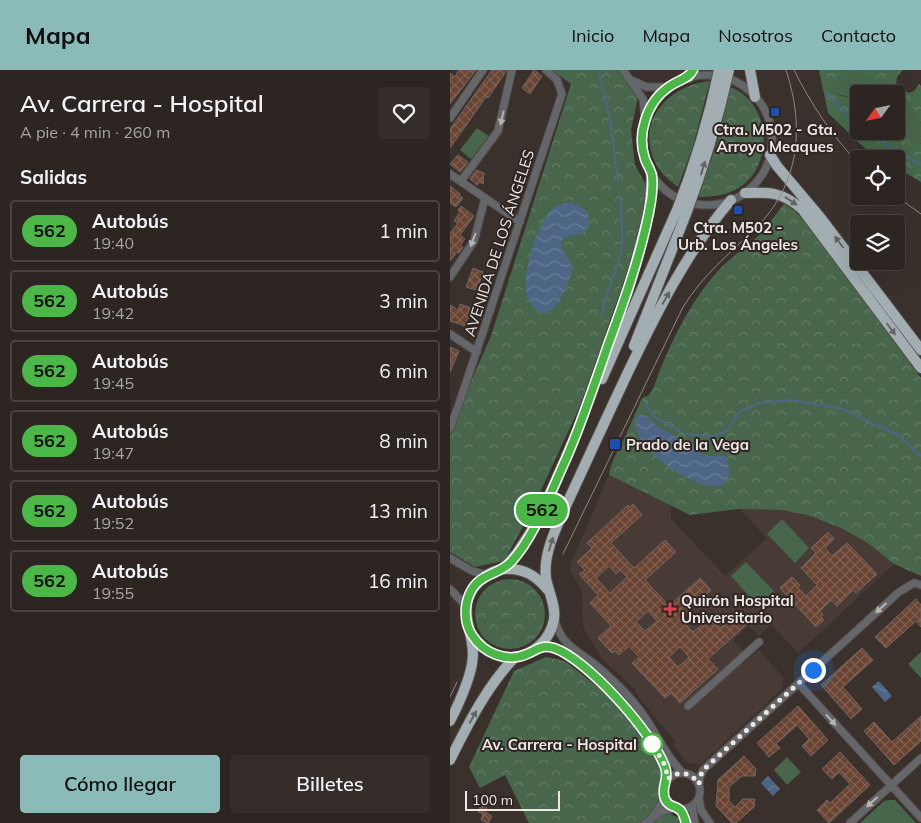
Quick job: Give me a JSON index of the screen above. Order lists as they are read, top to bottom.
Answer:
{
  "streets": {
    "street": ["AVENIDA DE LOS ÁNGELES"]
  },
  "places": {
    "transit": ["Ctra. M502 - Gta. Arroyo Meaques", "Ctra. M502 - Urb. Los Ángeles", "Prado de la Vega"],
    "health": ["Quirón Hospital Universitario"],
    "other": ["Av. Carrera - Hospital"]
  },
  "lines": ["bus line 562"],
  "scale_bar": "100 m",
  "north": "bottom left",
  "page": {
    "header": "Mapa",
    "nav": [
      "Inicio",
      "Mapa",
      "Nosotros",
      "Contacto"
    ],
    "heading": [
      ["Av. Carrera - Hospital", "A pie · 4 min · 260 m"],
      "Salidas"
    ],
    "on_map": "562",
    "list": [
      {
        "mark": "562",
        "name": "Autobús",
        "note": "19:40",
        "value": "1 min"
      },
      {
        "mark": "562",
        "name": "Autobús",
        "note": "19:42",
        "value": "3 min"
      },
      {
        "mark": "562",
        "name": "Autobús",
        "note": "19:45",
        "value": "6 min"
      },
      {
        "mark": "562",
        "name": "Autobús",
        "note": "19:47",
        "value": "8 min"
      },
      {
        "mark": "562",
        "name": "Autobús",
        "note": "19:52",
        "value": "13 min"
      },
      {
        "mark": "562",
        "name": "Autobús",
        "note": "19:55",
        "value": "16 min"
      }
    ],
    "buttons": ["Cómo llegar", "Billetes"],
    "scale": "100 m"
  }
}
